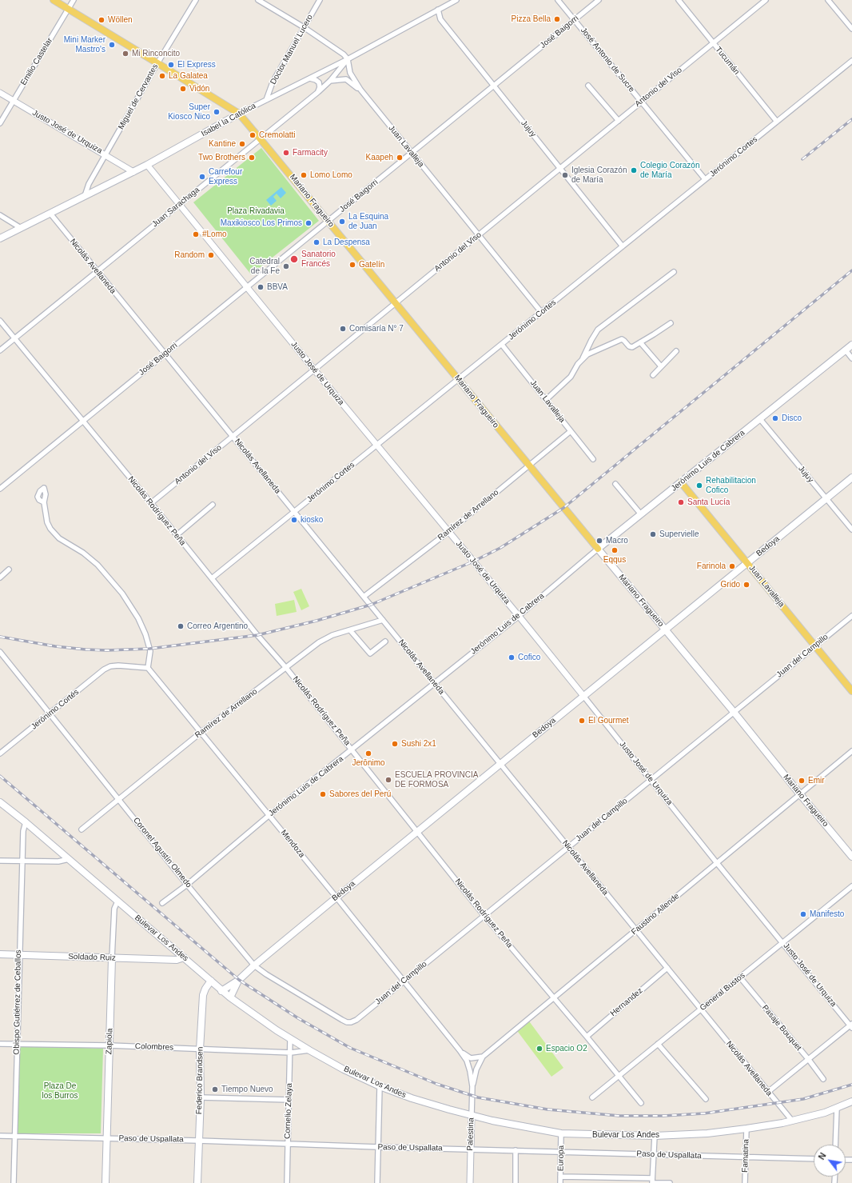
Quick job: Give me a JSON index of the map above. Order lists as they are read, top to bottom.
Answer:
{
  "streets": {
    "main road": [
      "Isabel la Católica",
      "Juan Lavalleja",
      "Mariano Fragueiro",
      "Jerónimo Luis de Cabrera",
      "Bedoya",
      "Bulevar Los Andes",
      "Soldado Ruiz",
      "Zapiola",
      "Federico Brandsen"
    ],
    "street": [
      "José Baigorri",
      "Doctor Manuel Lucero",
      "José Antonio de Sucre",
      "Tucumán",
      "Emilio Castelar",
      "Antonio del Viso",
      "Miguel de Cervantes",
      "Jujuy",
      "Justo José de Urquiza",
      "Jerónimo Cortes",
      "Juan Sarachaga",
      "Nicolás Avellaneda",
      "Nicolás Rodríguez Peña",
      "Ramírez de Arrellano",
      "Juan del Campillo",
      "Jerónimo Cortés",
      "Mendoza",
      "Coronel Agustín Olmedo",
      "Faustino Allende",
      "General Bustos",
      "Obispo Gutiérrez de Ceballos",
      "Hernandez",
      "Pasaje Bouquet",
      "Colombres",
      "Cornelio Zelaya",
      "Palestina",
      "Paso de Uspallata",
      "Famatina",
      "Europa"
    ]
  },
  "crossings": [
    ["José Baigorri", "José Antonio de Sucre"],
    ["José Baigorri", "Jujuy"],
    ["José Baigorri", "Justo José de Urquiza"],
    ["José Baigorri", "Juan Lavalleja"],
    ["José Baigorri", "Mariano Fragueiro"],
    ["José Baigorri", "Nicolás Avellaneda"],
    ["José Baigorri", "Nicolás Rodríguez Peña"],
    ["Doctor Manuel Lucero", "Isabel la Católica"],
    ["José Antonio de Sucre", "Antonio del Viso"],
    ["José Antonio de Sucre", "Jerónimo Cortes"],
    ["Tucumán", "Antonio del Viso"],
    ["Tucumán", "Jerónimo Cortes"],
    ["Emilio Castelar", "Justo José de Urquiza"],
    ["Emilio Castelar", "Mariano Fragueiro"],
    ["Antonio del Viso", "Jujuy"],
    ["Antonio del Viso", "Justo José de Urquiza"],
    ["Antonio del Viso", "Juan Lavalleja"],
    ["Antonio del Viso", "Mariano Fragueiro"],
    ["Antonio del Viso", "Nicolás Avellaneda"],
    ["Antonio del Viso", "Nicolás Rodríguez Peña"],
    ["Miguel de Cervantes", "Isabel la Católica"],
    ["Miguel de Cervantes", "Justo José de Urquiza"],
    ["Miguel de Cervantes", "Mariano Fragueiro"],
    ["Isabel la Católica", "Jujuy"],
    ["Isabel la Católica", "Justo José de Urquiza"],
    ["Isabel la Católica", "Juan Lavalleja"],
    ["Isabel la Católica", "Mariano Fragueiro"],
    ["Isabel la Católica", "Juan Sarachaga"],
    ["Isabel la Católica", "Nicolás Avellaneda"],
    ["Jujuy", "Jerónimo Cortes"],
    ["Jujuy", "Jerónimo Luis de Cabrera"],
    ["Jujuy", "Bedoya"],
    ["Justo José de Urquiza", "Jerónimo Cortes"],
    ["Justo José de Urquiza", "Juan Sarachaga"],
    ["Justo José de Urquiza", "Jerónimo Luis de Cabrera"],
    ["Justo José de Urquiza", "Ramírez de Arrellano"],
    ["Justo José de Urquiza", "Bedoya"],
    ["Justo José de Urquiza", "Juan del Campillo"],
    ["Justo José de Urquiza", "Faustino Allende"],
    ["Justo José de Urquiza", "General Bustos"],
    ["Juan Lavalleja", "Jerónimo Cortes"],
    ["Juan Lavalleja", "Juan Sarachaga"],
    ["Juan Lavalleja", "Jerónimo Luis de Cabrera"],
    ["Juan Lavalleja", "Ramírez de Arrellano"],
    ["Juan Lavalleja", "Bedoya"],
    ["Juan Lavalleja", "Juan del Campillo"],
    ["Jerónimo Cortes", "Mariano Fragueiro"],
    ["Jerónimo Cortes", "Nicolás Avellaneda"],
    ["Jerónimo Cortes", "Nicolás Rodríguez Peña"],
    ["Mariano Fragueiro", "Juan Sarachaga"],
    ["Mariano Fragueiro", "Jerónimo Luis de Cabrera"],
    ["Mariano Fragueiro", "Ramírez de Arrellano"],
    ["Mariano Fragueiro", "Bedoya"],
    ["Mariano Fragueiro", "Juan del Campillo"],
    ["Mariano Fragueiro", "Faustino Allende"],
    ["Juan Sarachaga", "Nicolás Avellaneda"],
    ["Juan Sarachaga", "Nicolás Rodríguez Peña"],
    ["Nicolás Avellaneda", "Jerónimo Luis de Cabrera"],
    ["Nicolás Avellaneda", "Ramírez de Arrellano"],
    ["Nicolás Avellaneda", "Bedoya"],
    ["Nicolás Avellaneda", "Juan del Campillo"],
    ["Nicolás Avellaneda", "Faustino Allende"],
    ["Nicolás Avellaneda", "Bulevar Los Andes"],
    ["Nicolás Avellaneda", "General Bustos"],
    ["Nicolás Avellaneda", "Hernandez"],
    ["Jerónimo Luis de Cabrera", "Nicolás Rodríguez Peña"],
    ["Jerónimo Luis de Cabrera", "Mendoza"],
    ["Jerónimo Luis de Cabrera", "Coronel Agustín Olmedo"],
    ["Nicolás Rodríguez Peña", "Ramírez de Arrellano"],
    ["Nicolás Rodríguez Peña", "Bedoya"],
    ["Nicolás Rodríguez Peña", "Juan del Campillo"],
    ["Nicolás Rodríguez Peña", "Faustino Allende"],
    ["Nicolás Rodríguez Peña", "General Bustos"],
    ["Nicolás Rodríguez Peña", "Hernandez"],
    ["Ramírez de Arrellano", "Mendoza"],
    ["Ramírez de Arrellano", "Coronel Agustín Olmedo"],
    ["Bedoya", "Mendoza"],
    ["Bedoya", "Coronel Agustín Olmedo"],
    ["Bedoya", "Bulevar Los Andes"],
    ["Juan del Campillo", "Mendoza"],
    ["Juan del Campillo", "Coronel Agustín Olmedo"],
    ["Jerónimo Cortés", "Mendoza"],
    ["Jerónimo Cortés", "Coronel Agustín Olmedo"],
    ["Mendoza", "Faustino Allende"],
    ["Mendoza", "Palestina"],
    ["Faustino Allende", "Palestina"],
    ["Bulevar Los Andes", "Soldado Ruiz"],
    ["Bulevar Los Andes", "Obispo Gutiérrez de Ceballos"],
    ["Bulevar Los Andes", "Zapiola"],
    ["Bulevar Los Andes", "Colombres"],
    ["Bulevar Los Andes", "Federico Brandsen"],
    ["Bulevar Los Andes", "Cornelio Zelaya"],
    ["Bulevar Los Andes", "Palestina"],
    ["Bulevar Los Andes", "Famatina"],
    ["Bulevar Los Andes", "Europa"],
    ["Soldado Ruiz", "Obispo Gutiérrez de Ceballos"],
    ["Soldado Ruiz", "Zapiola"],
    ["General Bustos", "Pasaje Bouquet"],
    ["Obispo Gutiérrez de Ceballos", "Colombres"],
    ["Obispo Gutiérrez de Ceballos", "Paso de Uspallata"],
    ["Zapiola", "Colombres"],
    ["Zapiola", "Paso de Uspallata"],
    ["Colombres", "Federico Brandsen"],
    ["Colombres", "Cornelio Zelaya"],
    ["Federico Brandsen", "Paso de Uspallata"],
    ["Cornelio Zelaya", "Paso de Uspallata"],
    ["Palestina", "Paso de Uspallata"],
    ["Paso de Uspallata", "Famatina"],
    ["Paso de Uspallata", "Europa"]
  ],
  "parks": ["Plaza Rivadavia", "Plaza De los Burros"],
  "places": [
    "Pizza Bella",
    "Wöllen",
    "Mini Marker Mastro's",
    "Mi Rinconcito",
    "El Express",
    "La Galatea",
    "Vidón",
    "Super Kiosco Nico",
    "Cremolatti",
    "Kantine",
    "Farmacity",
    "Two Brothers",
    "Kaapeh",
    "Colegio Corazón de María",
    "Lomo Lomo",
    "Iglesia Corazón de María",
    "Carrefour Express",
    "La Esquina de Juan",
    "Maxikiosco Los Primos",
    "#Lomo",
    "La Despensa",
    "Random",
    "Sanatorio Francés",
    "Gatelín",
    "Catedral de la Fe",
    "BBVA",
    "Comisaría N° 7",
    "Disco",
    "Rehabilitacion Cofico",
    "Santa Lucía",
    "kiosko",
    "Supervielle",
    "Macro",
    "Eqqus",
    "Farinola",
    "Grido",
    "Correo Argentino",
    "Cofico",
    "El Gourmet",
    "Sushi 2x1",
    "Jerōnimo",
    "ESCUELA PROVINCIA DE FORMOSA",
    "Emir",
    "Sabores del Perú",
    "Manifesto",
    "Espacio O2",
    "Tiempo Nuevo"
  ],
  "north": "top left"
}
